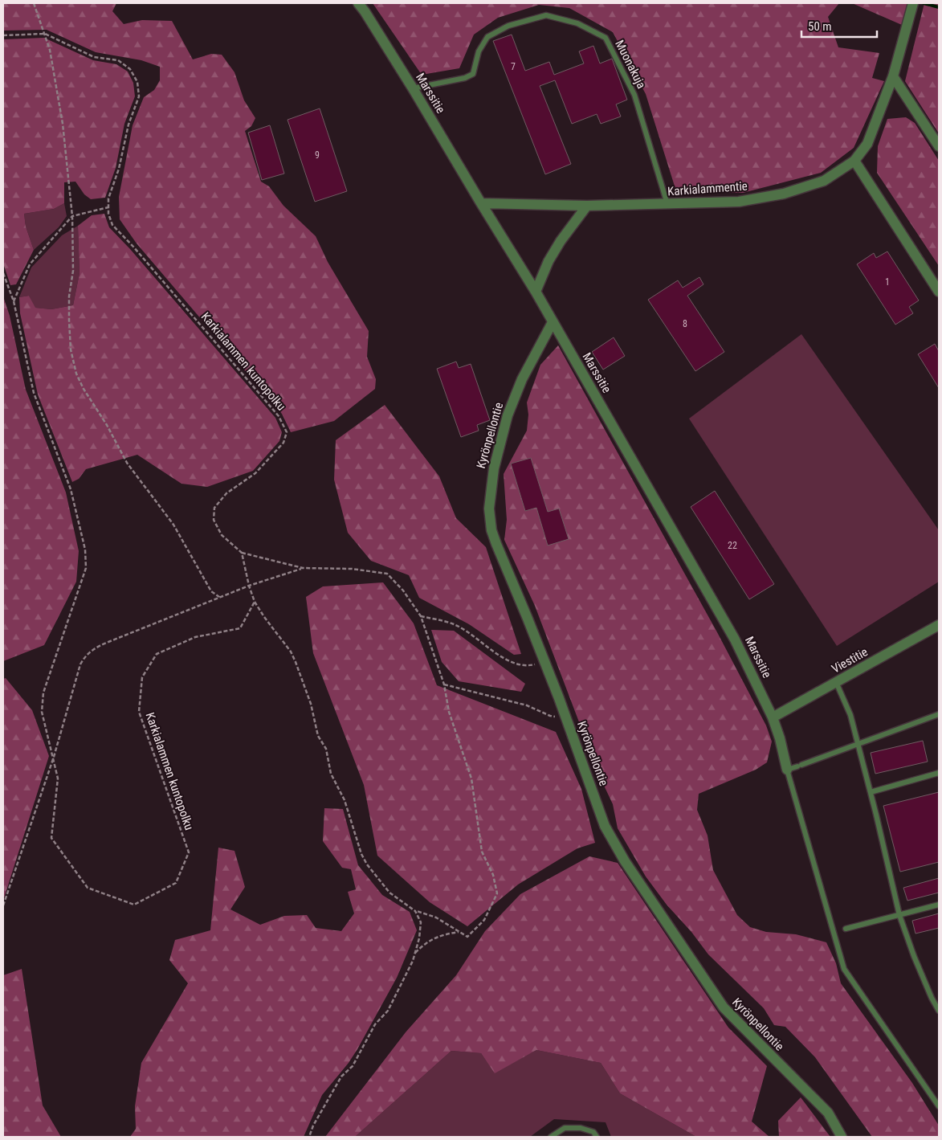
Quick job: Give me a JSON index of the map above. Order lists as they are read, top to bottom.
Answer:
{
  "streets": {
    "street": [
      "Marssitie",
      "Karkialammentie",
      "Kyrönpellontie",
      "Viestitie"
    ],
    "lane": ["Muonakuja"],
    "path": ["Karkialammen kuntopolku"]
  },
  "crossings": [
    ["Muonakuja", "Marssitie"],
    ["Muonakuja", "Karkialammentie"],
    ["Marssitie", "Karkialammentie"],
    ["Marssitie", "Kyrönpellontie"],
    ["Marssitie", "Viestitie"]
  ],
  "house_numbers": [
    "7",
    "9",
    "1",
    "8",
    "22"
  ],
  "scale_bar": "50 m"
}
